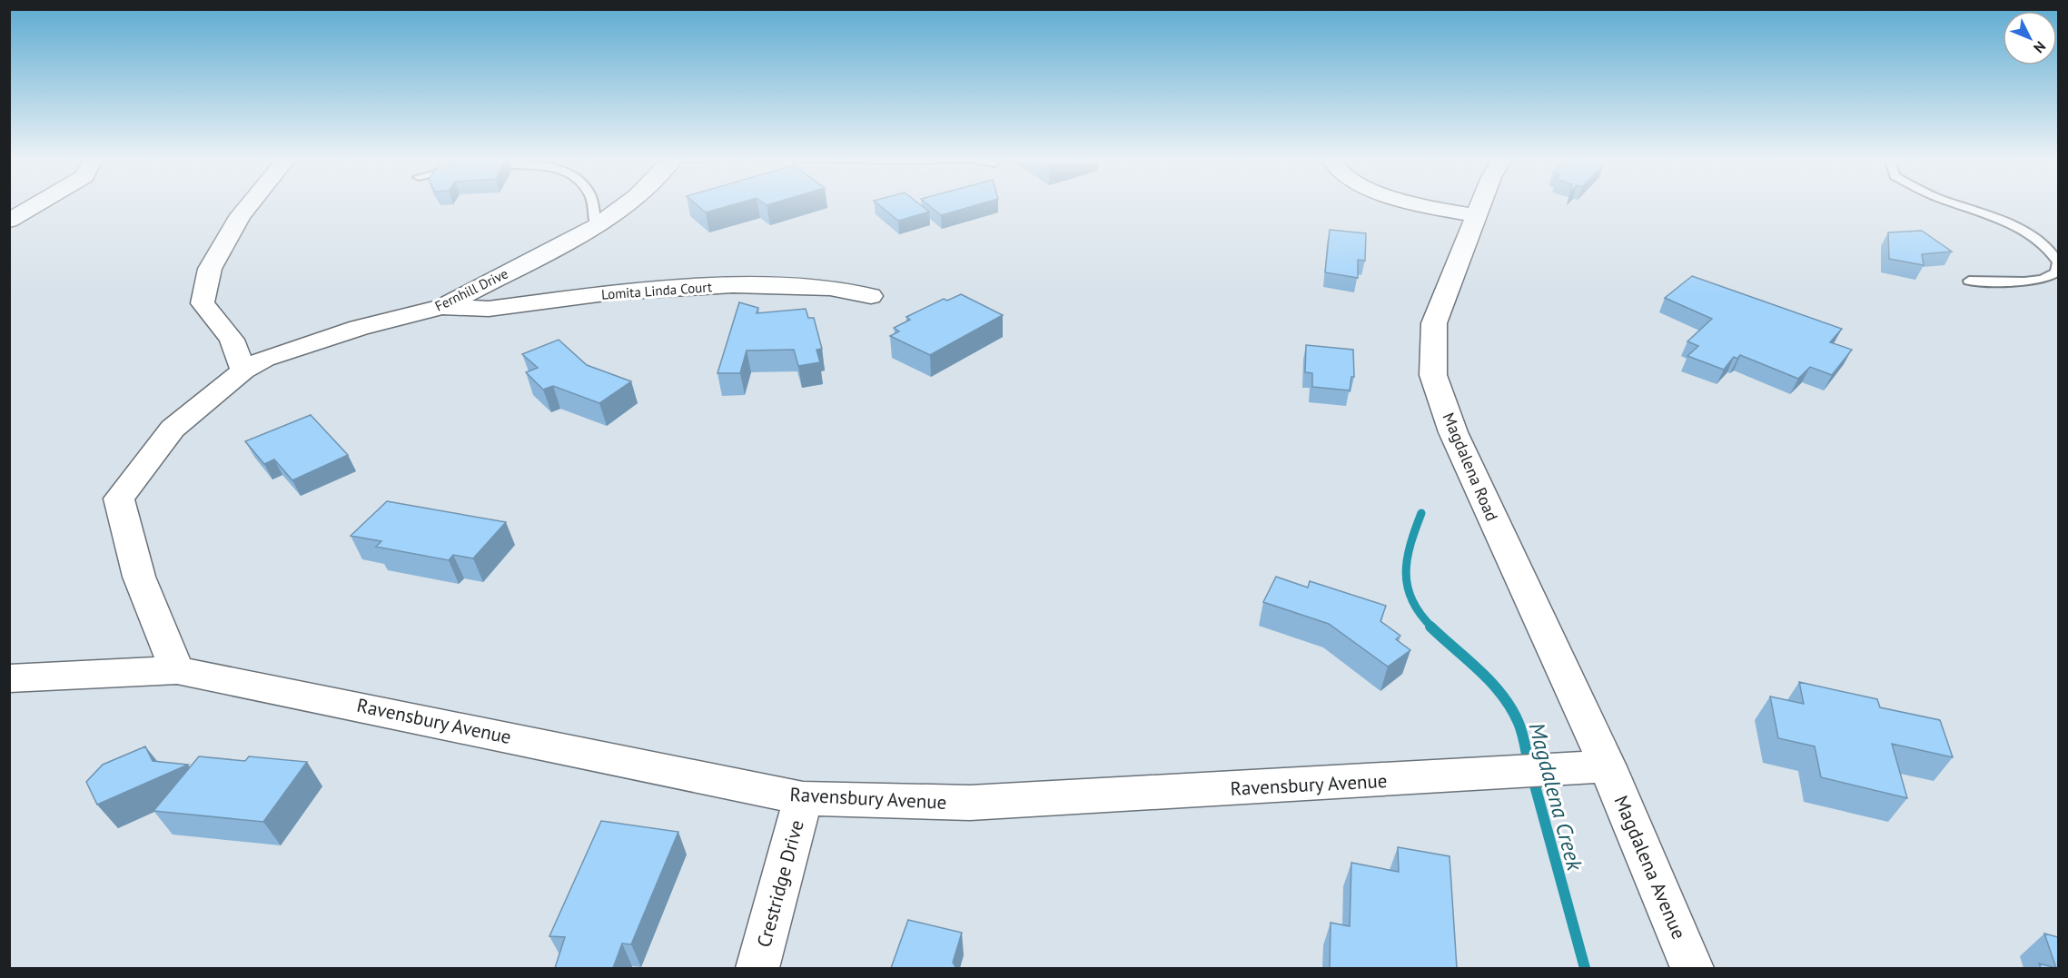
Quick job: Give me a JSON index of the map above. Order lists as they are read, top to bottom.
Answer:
{
  "streets": {
    "street": [
      "Fernhill Drive",
      "Lomita Linda Court",
      "Magdalena Road",
      "Ravensbury Avenue",
      "Magdalena Avenue",
      "Crestridge Drive"
    ]
  },
  "crossings": [
    ["Fernhill Drive", "Lomita Linda Court"],
    ["Fernhill Drive", "Ravensbury Avenue"],
    ["Magdalena Road", "Ravensbury Avenue"],
    ["Magdalena Road", "Magdalena Avenue"],
    ["Ravensbury Avenue", "Magdalena Avenue"],
    ["Ravensbury Avenue", "Crestridge Drive"]
  ],
  "water": ["Magdalena Creek"],
  "north": "bottom right"
}
